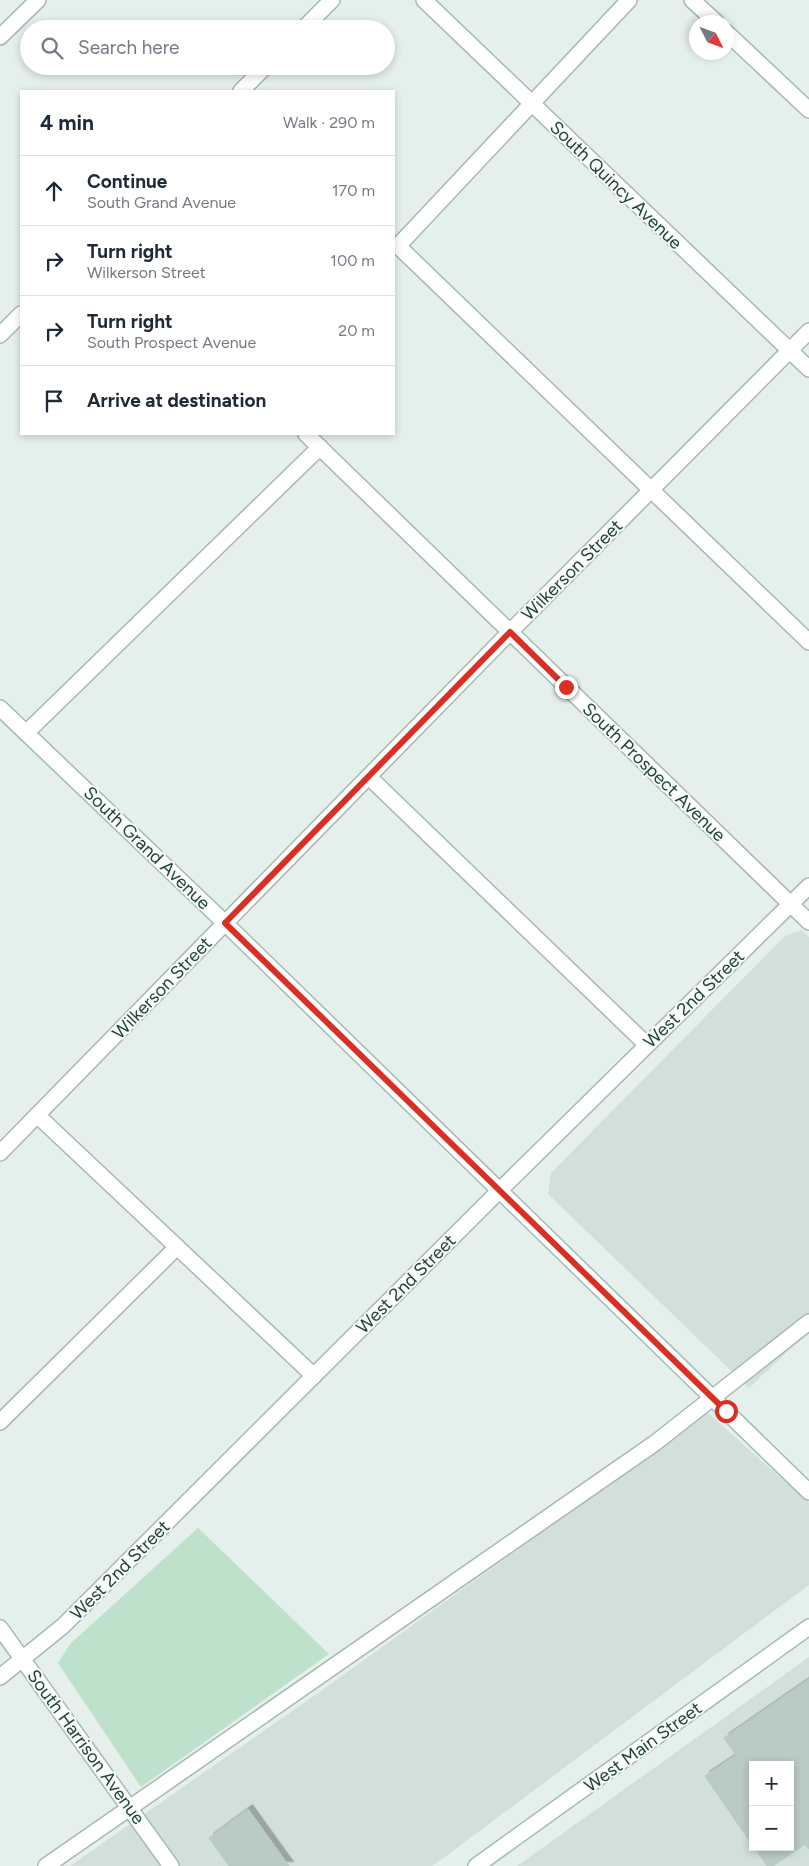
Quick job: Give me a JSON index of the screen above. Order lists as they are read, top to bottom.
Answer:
{
  "streets": {
    "street": [
      "South Quincy Avenue",
      "Wilkerson Street",
      "South Prospect Avenue",
      "South Grand Avenue",
      "West 2nd Street",
      "South Harrison Avenue",
      "West Main Street"
    ]
  },
  "crossings": [
    ["South Quincy Avenue", "Wilkerson Street"],
    ["Wilkerson Street", "South Prospect Avenue"],
    ["Wilkerson Street", "South Grand Avenue"],
    ["South Prospect Avenue", "West 2nd Street"],
    ["South Grand Avenue", "West 2nd Street"],
    ["West 2nd Street", "South Harrison Avenue"]
  ],
  "north": "bottom right",
  "page": {
    "search": "Search here",
    "heading": ["4 min", "Walk · 290 m"],
    "list": [
      ["Continue", "South Grand Avenue", "170 m"],
      ["Turn right", "Wilkerson Street", "100 m"],
      ["Turn right", "South Prospect Avenue", "20 m"],
      "Arrive at destination"
    ],
    "map_buttons": ["+", "−"]
  }
}
